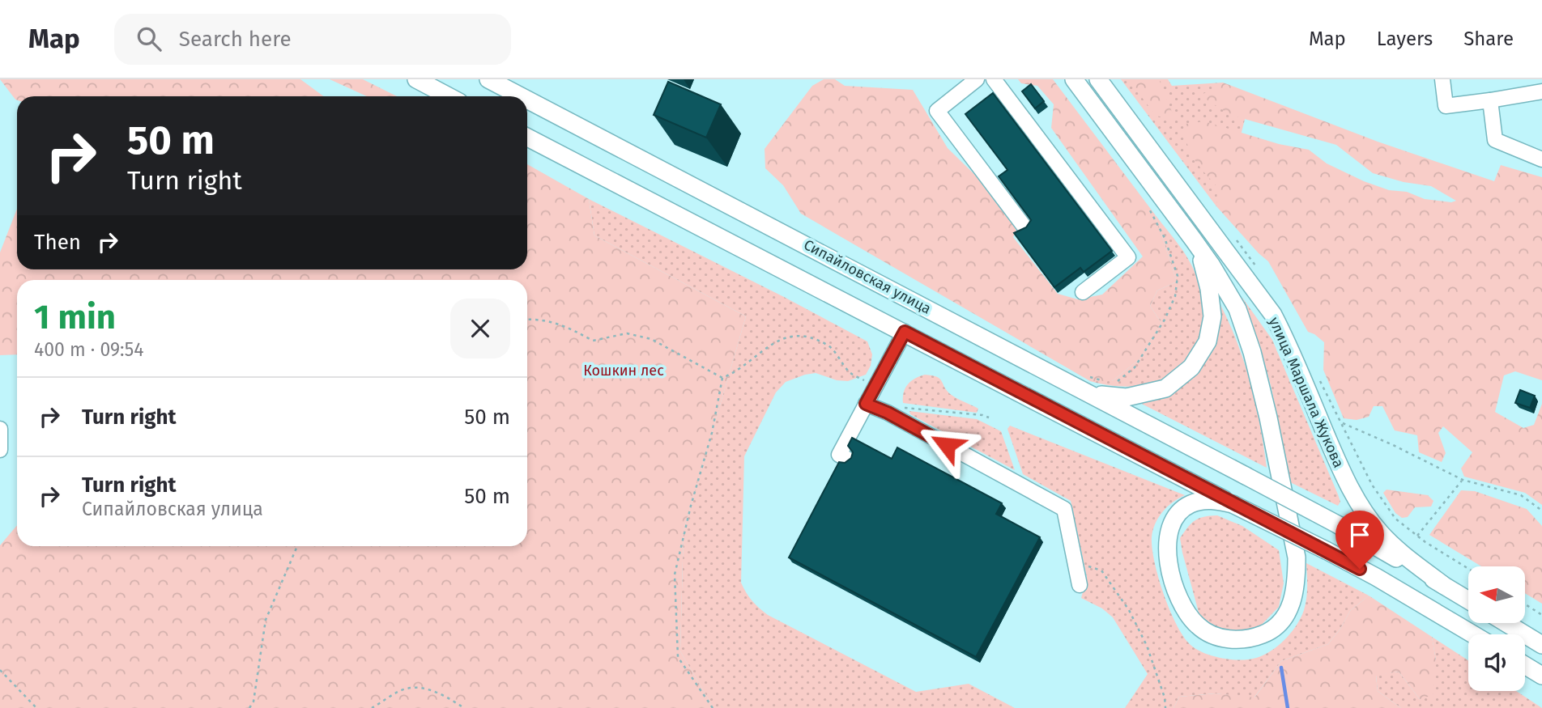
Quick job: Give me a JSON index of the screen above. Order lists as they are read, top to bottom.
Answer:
{
  "streets": {
    "main road": ["Сипайловская улица", "улица Маршала Жукова"]
  },
  "crossings": [
    ["Сипайловская улица", "улица Маршала Жукова"]
  ],
  "parks": ["Кошкин лес"],
  "north": "left",
  "page": {
    "header": "Map",
    "search": "Search here",
    "nav": ["Map", "Layers", "Share"],
    "turn": ["50 m", "Turn right"],
    "then": "Then",
    "heading": ["1 min", "400 m · 09:54"],
    "list": [
      {
        "name": "Turn right",
        "value": "50 m"
      },
      {
        "name": "Turn right",
        "note": "Сипайловская улица",
        "value": "50 m"
      }
    ]
  }
}
